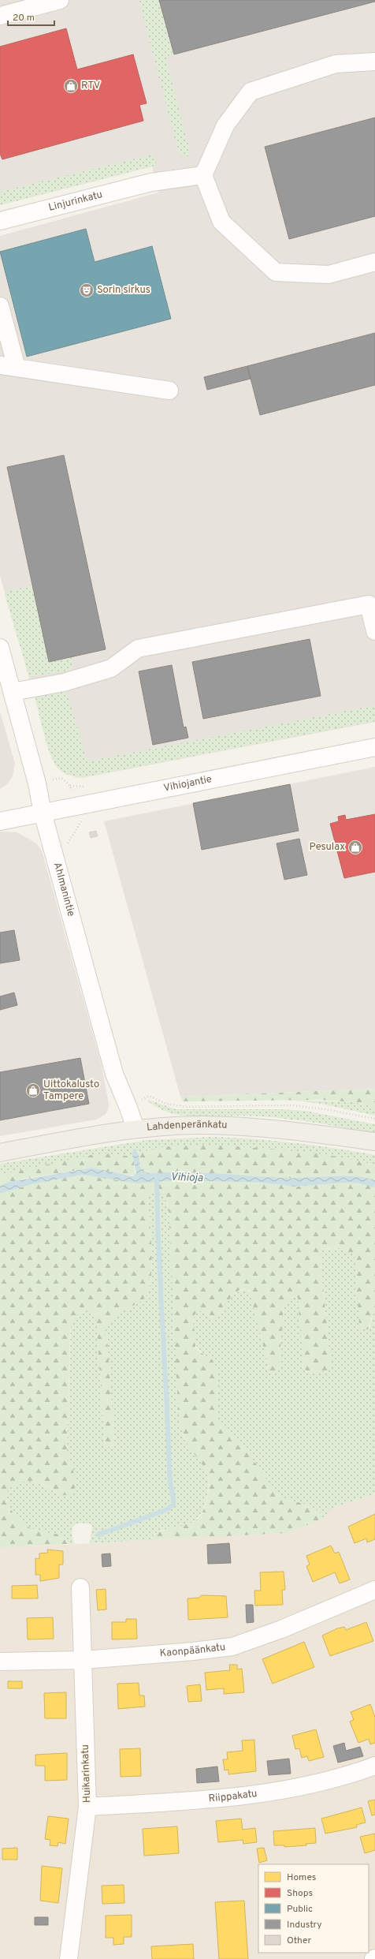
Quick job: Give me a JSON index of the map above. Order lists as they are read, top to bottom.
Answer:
{
  "streets": {
    "main road": ["Lahdenperänkatu"],
    "street": [
      "Linjurinkatu",
      "Vihiojantie",
      "Ahlmanintie",
      "Kaonpäänkatu",
      "Huikarinkatu",
      "Riippakatu"
    ]
  },
  "crossings": [
    ["Vihiojantie", "Ahlmanintie"],
    ["Ahlmanintie", "Lahdenperänkatu"],
    ["Kaonpäänkatu", "Huikarinkatu"],
    ["Huikarinkatu", "Riippakatu"]
  ],
  "water": ["Vihioja"],
  "places": {
    "shop": ["RTV", "Pesulax", "Uittokalusto Tampere"],
    "theatre": ["Sorin sirkus"]
  },
  "legend": [
    "Homes",
    "Shops",
    "Public",
    "Industry",
    "Other"
  ],
  "scale_bar": "20 m"
}
